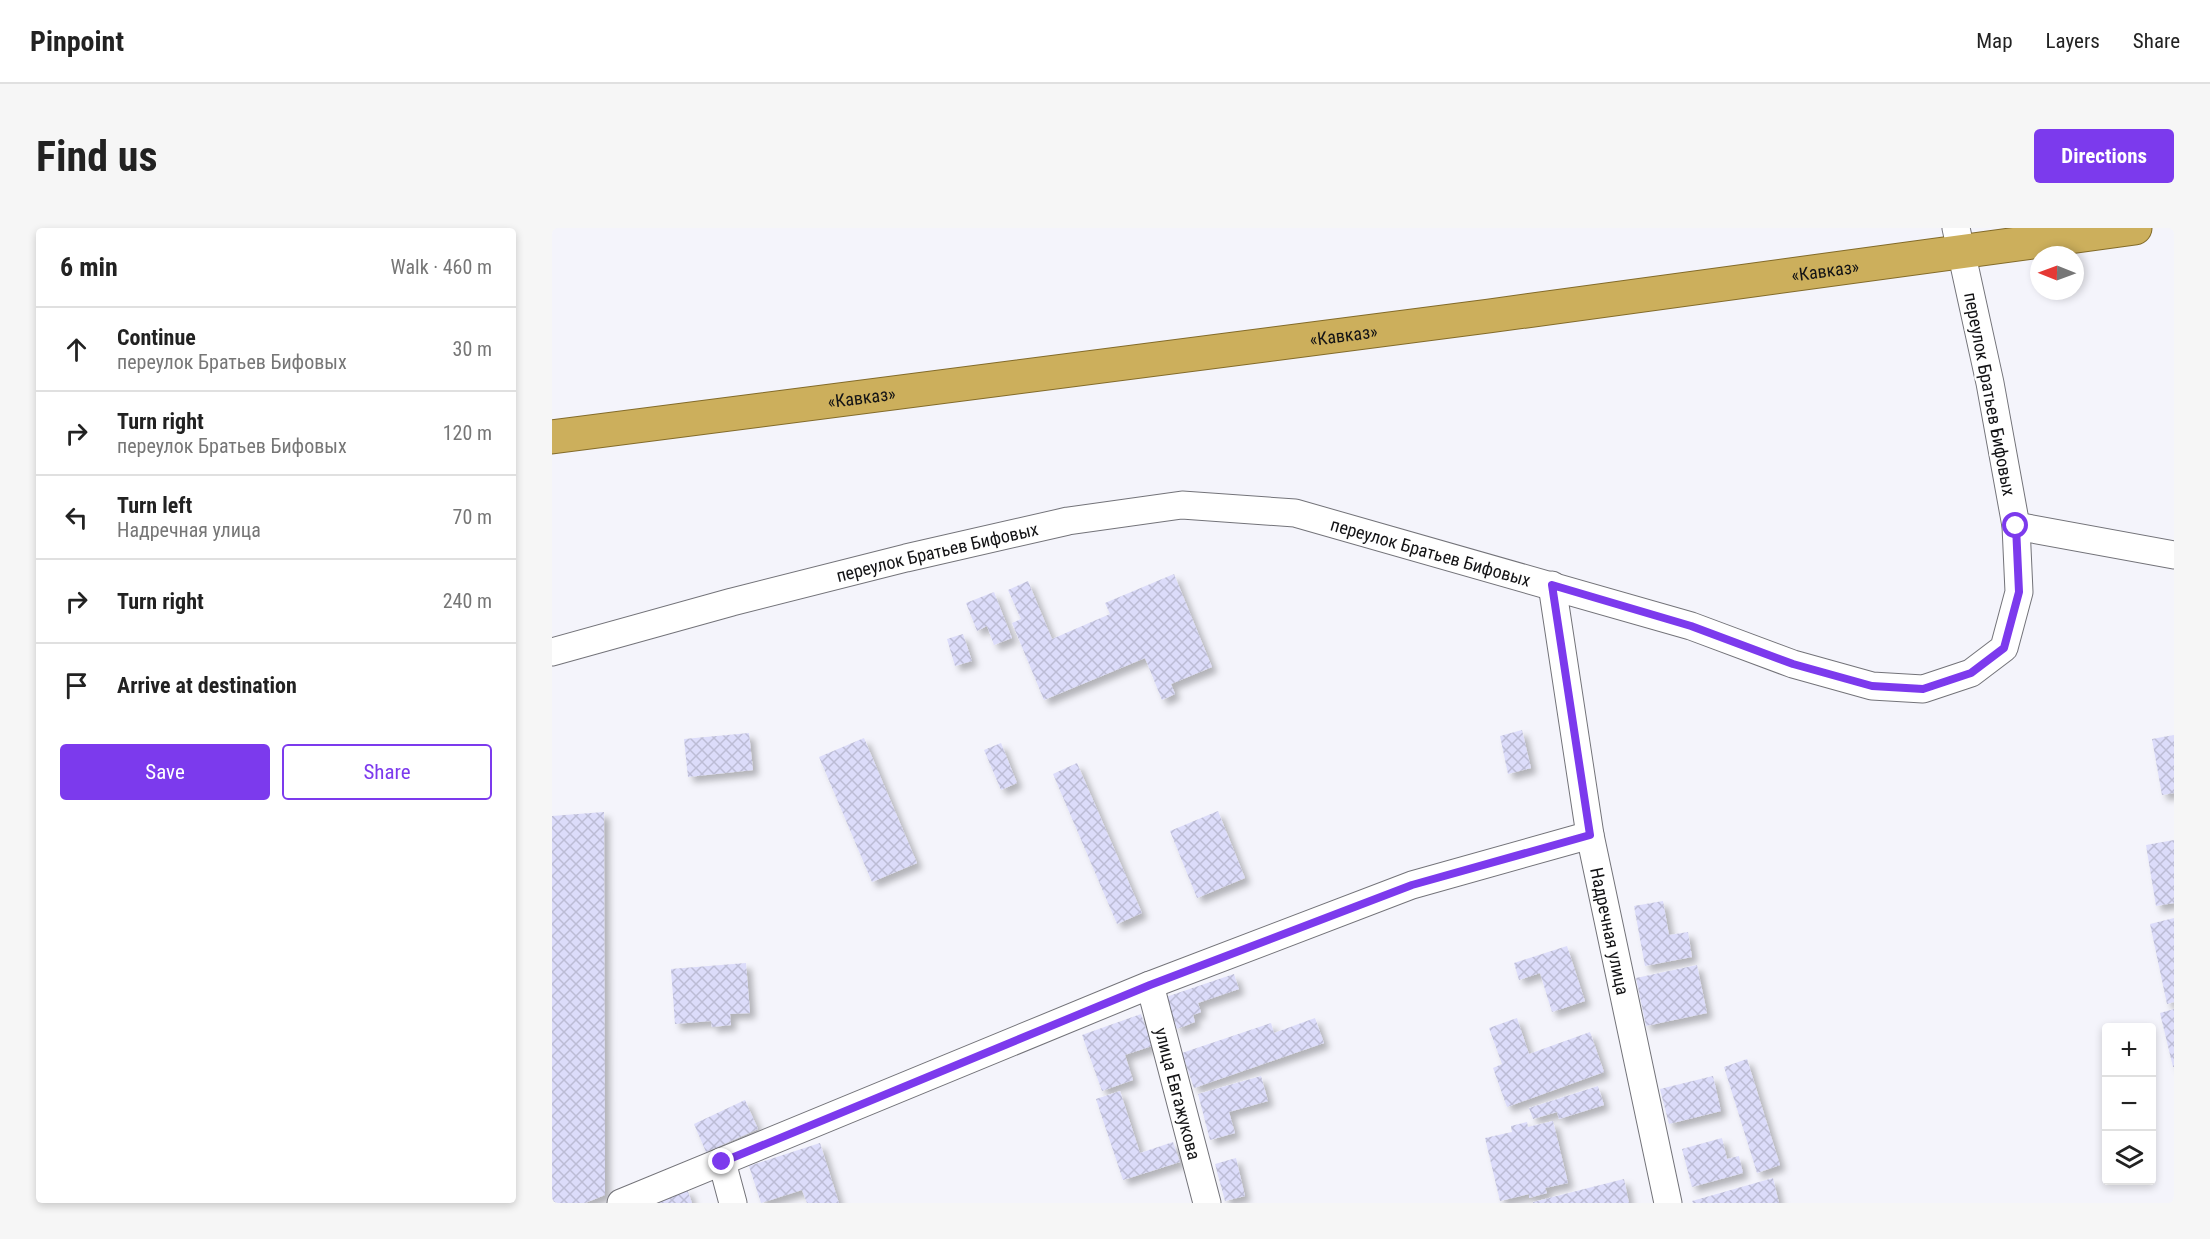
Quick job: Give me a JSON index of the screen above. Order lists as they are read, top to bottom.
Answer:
{
  "streets": {
    "highway": ["«Кавказ»"],
    "street": ["переулок Братьев Бифовых", "Надречная улица", "улица Евгажукова"]
  },
  "crossings": [
    ["«Кавказ»", "переулок Братьев Бифовых"],
    ["переулок Братьев Бифовых", "Надречная улица"]
  ],
  "north": "left",
  "page": {
    "header": "Pinpoint",
    "nav": ["Map", "Layers", "Share"],
    "buttons": [
      "Directions",
      ["Save", "Share"]
    ],
    "title": "Find us",
    "heading": ["6 min", "Walk · 460 m"],
    "list": [
      ["Continue", "переулок Братьев Бифовых", "30 m"],
      ["Turn right", "переулок Братьев Бифовых", "120 m"],
      ["Turn left", "Надречная улица", "70 m"],
      ["Turn right", "240 m"],
      "Arrive at destination"
    ],
    "map_buttons": ["+", "−"]
  }
}
